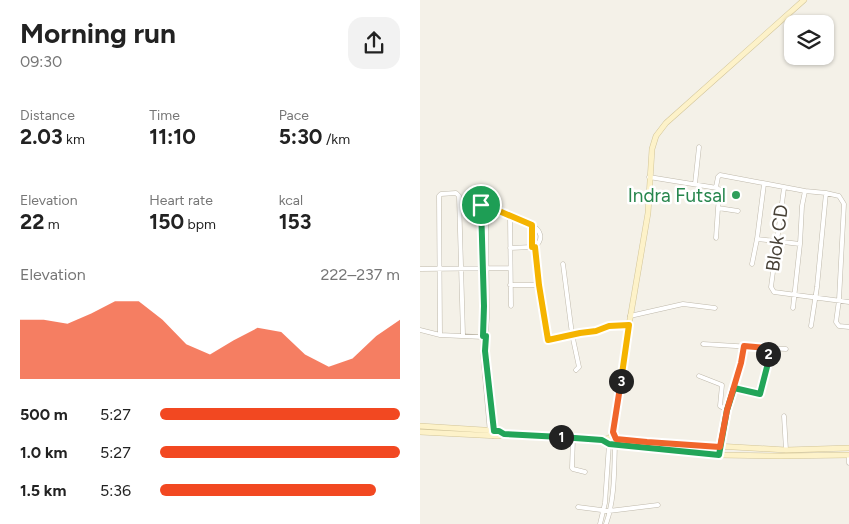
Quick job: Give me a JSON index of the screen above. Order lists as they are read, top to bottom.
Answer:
{
  "streets": {
    "street": ["Blok CD"]
  },
  "places": ["Indra Futsal"],
  "page": {
    "heading": ["Morning run", "09:30"],
    "stats": [
      ["Distance", "2.03 km"],
      ["Time", "11:10"],
      ["Pace", "5:30 /km"],
      ["Elevation", "22 m"],
      ["Heart rate", "150 bpm"],
      ["kcal", "153"]
    ],
    "chart": ["Elevation", "222–237 m"],
    "pins": ["2", "3", "1"],
    "list": [
      {
        "name": "500 m",
        "note": "5:27"
      },
      {
        "name": "1.0 km",
        "note": "5:27"
      },
      {
        "name": "1.5 km",
        "note": "5:36"
      }
    ]
  }
}
